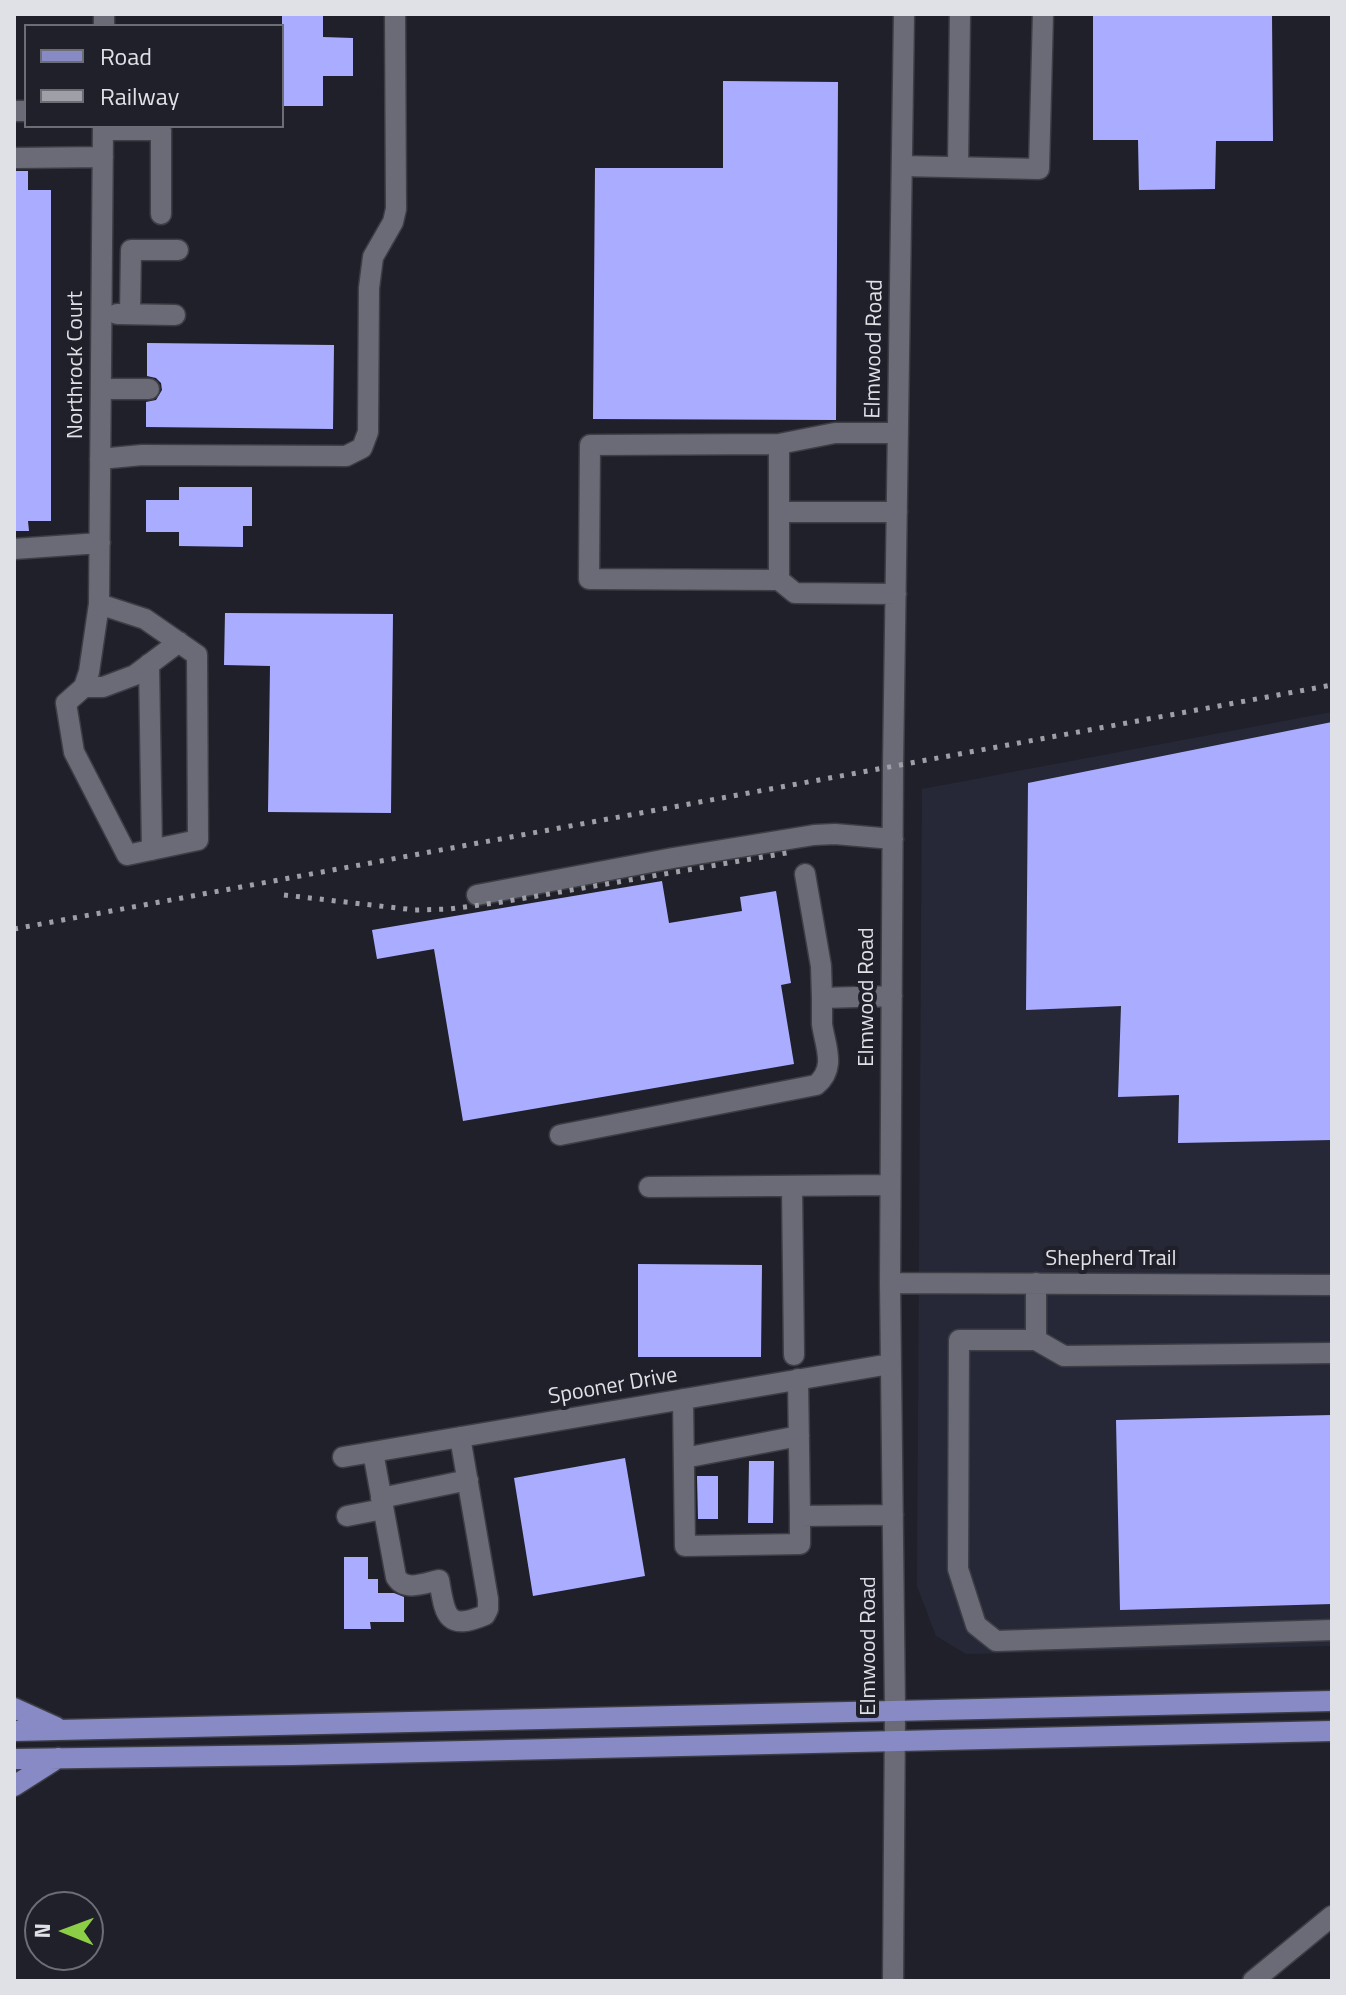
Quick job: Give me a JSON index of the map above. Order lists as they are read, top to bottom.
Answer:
{
  "streets": {
    "street": [
      "Elmwood Road",
      "Northrock Court",
      "Shepherd Trail",
      "Spooner Drive"
    ]
  },
  "crossings": [
    ["Elmwood Road", "Shepherd Trail"],
    ["Elmwood Road", "Spooner Drive"]
  ],
  "legend": ["Road", "Railway"],
  "north": "left"
}
